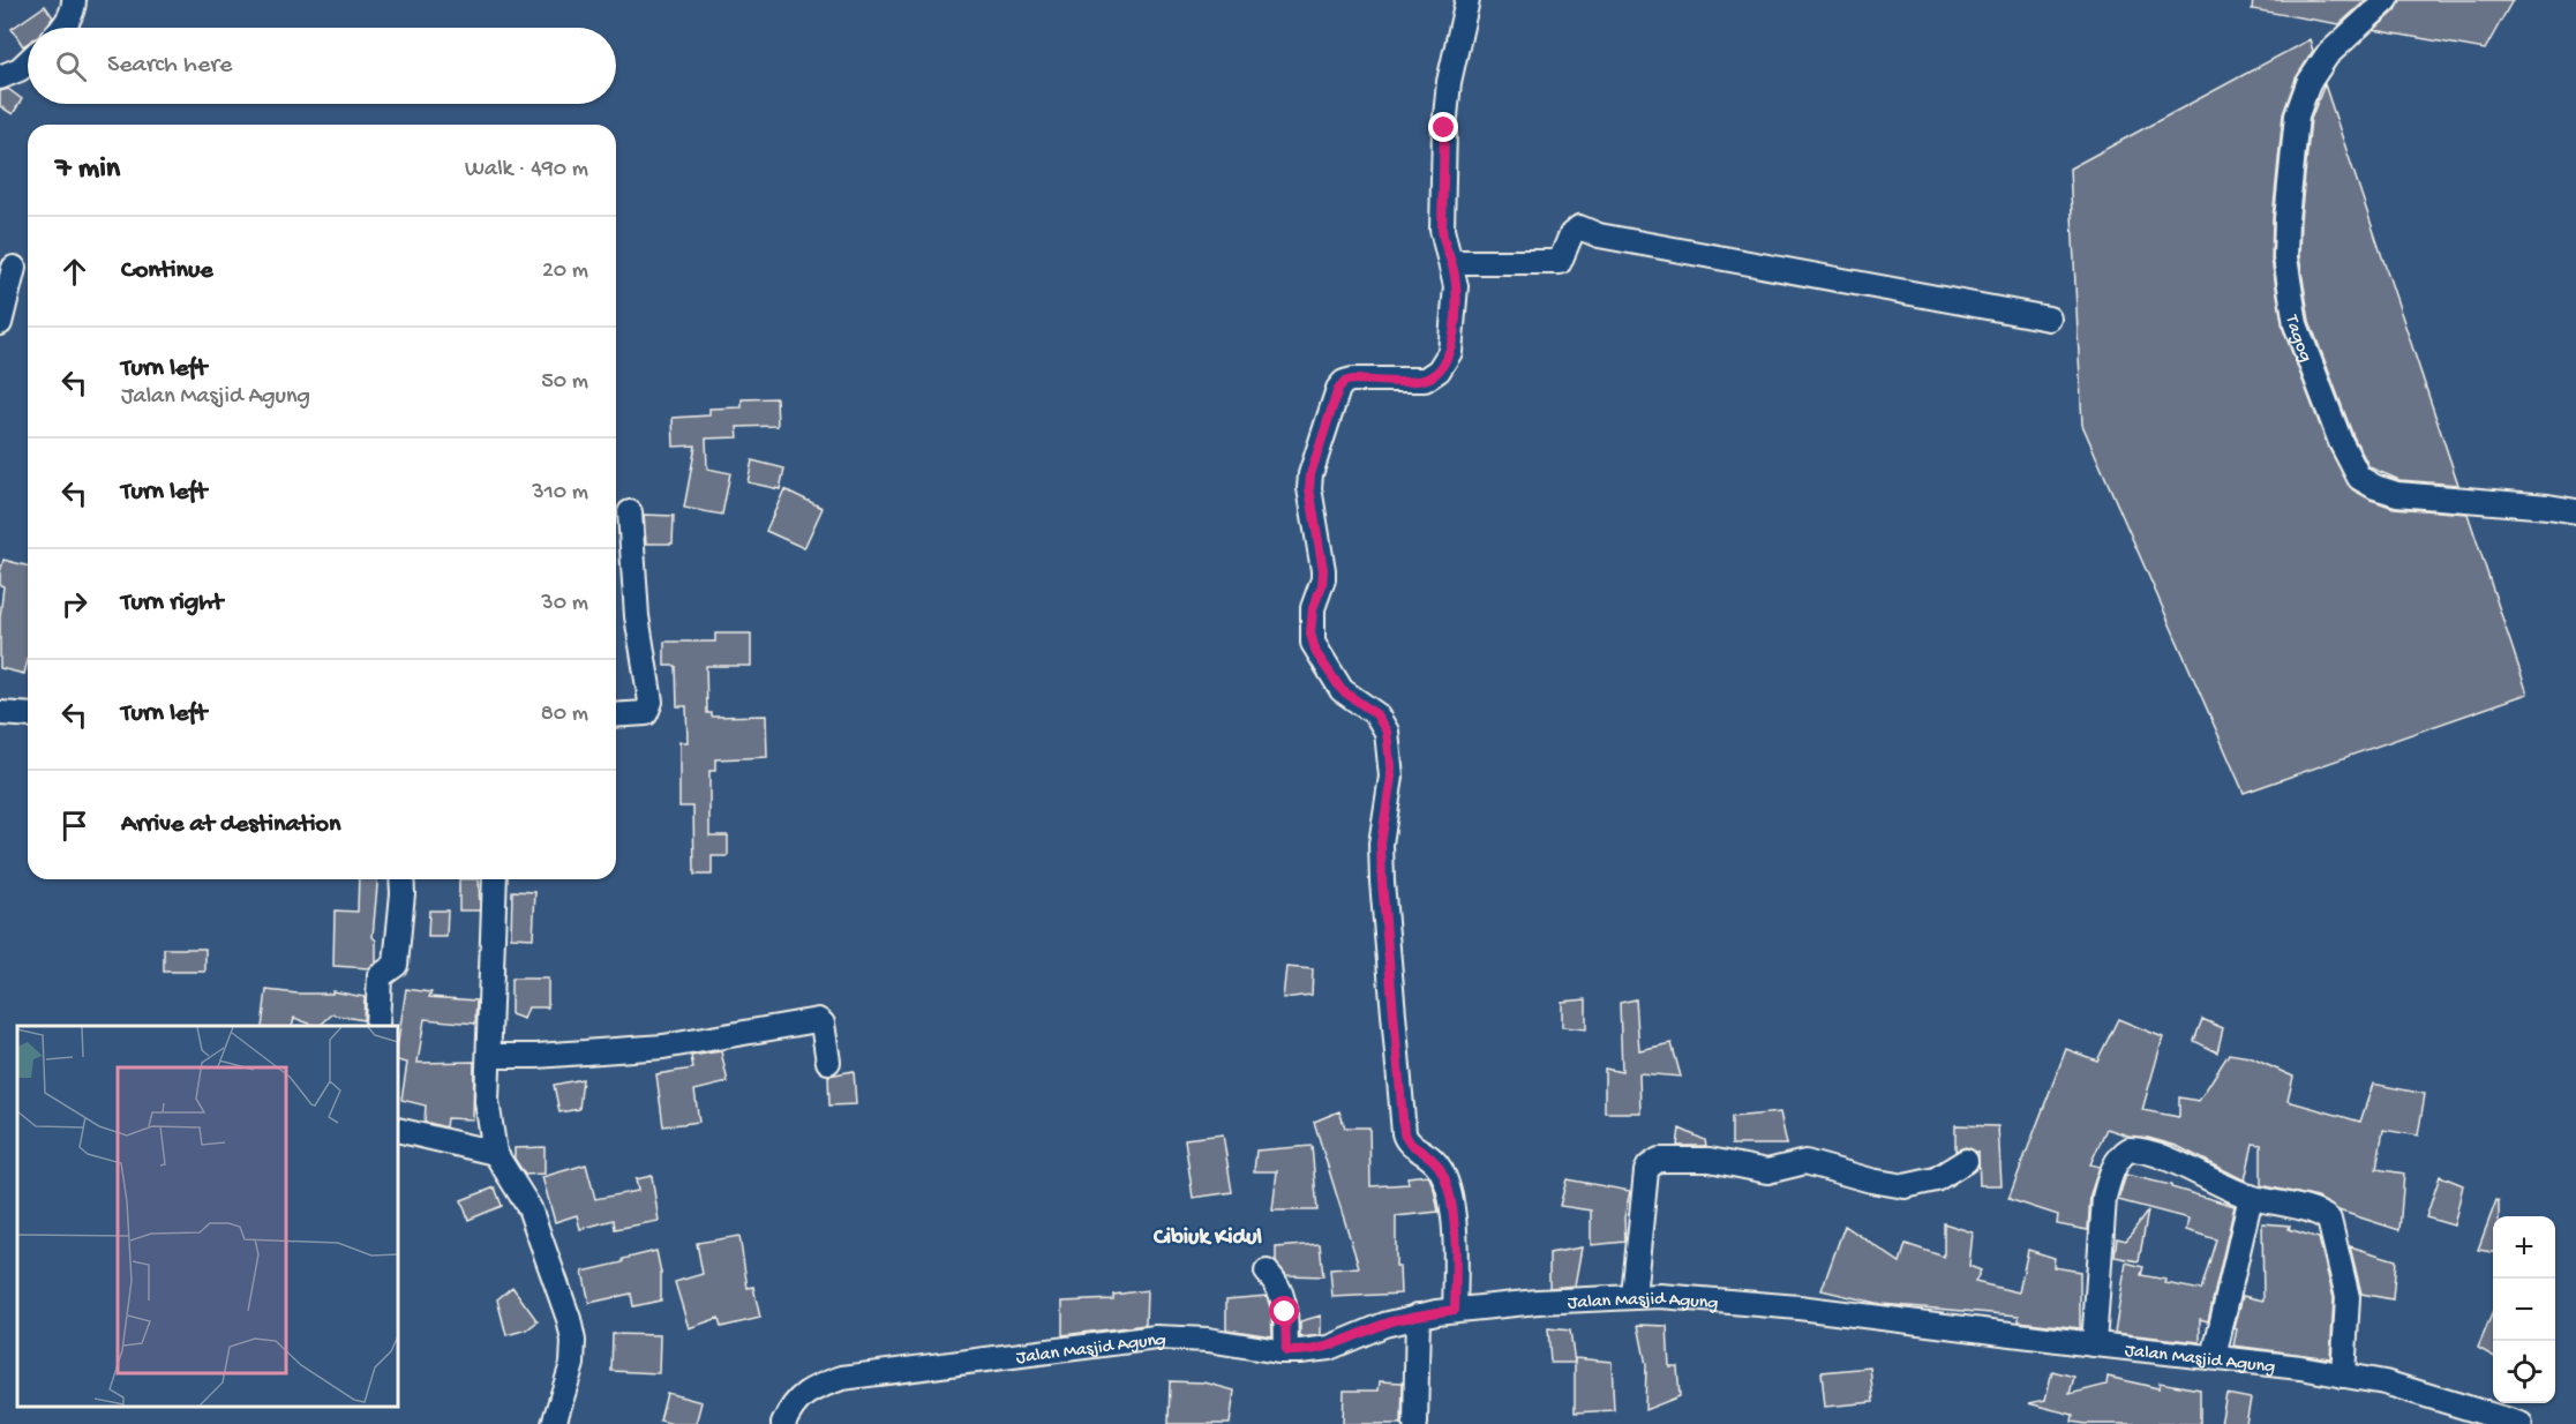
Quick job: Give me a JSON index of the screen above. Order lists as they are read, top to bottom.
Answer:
{
  "streets": {
    "street": ["Tagog", "Jalan Masjid Agung"]
  },
  "districts": ["Cibiuk Kidul"],
  "page": {
    "search": "Search here",
    "heading": ["7 min", "Walk · 490 m"],
    "list": [
      ["Continue", "20 m"],
      ["Turn left", "Jalan Masjid Agung", "50 m"],
      ["Turn left", "310 m"],
      ["Turn right", "30 m"],
      ["Turn left", "80 m"],
      "Arrive at destination"
    ],
    "map_buttons": ["+", "−"]
  }
}
